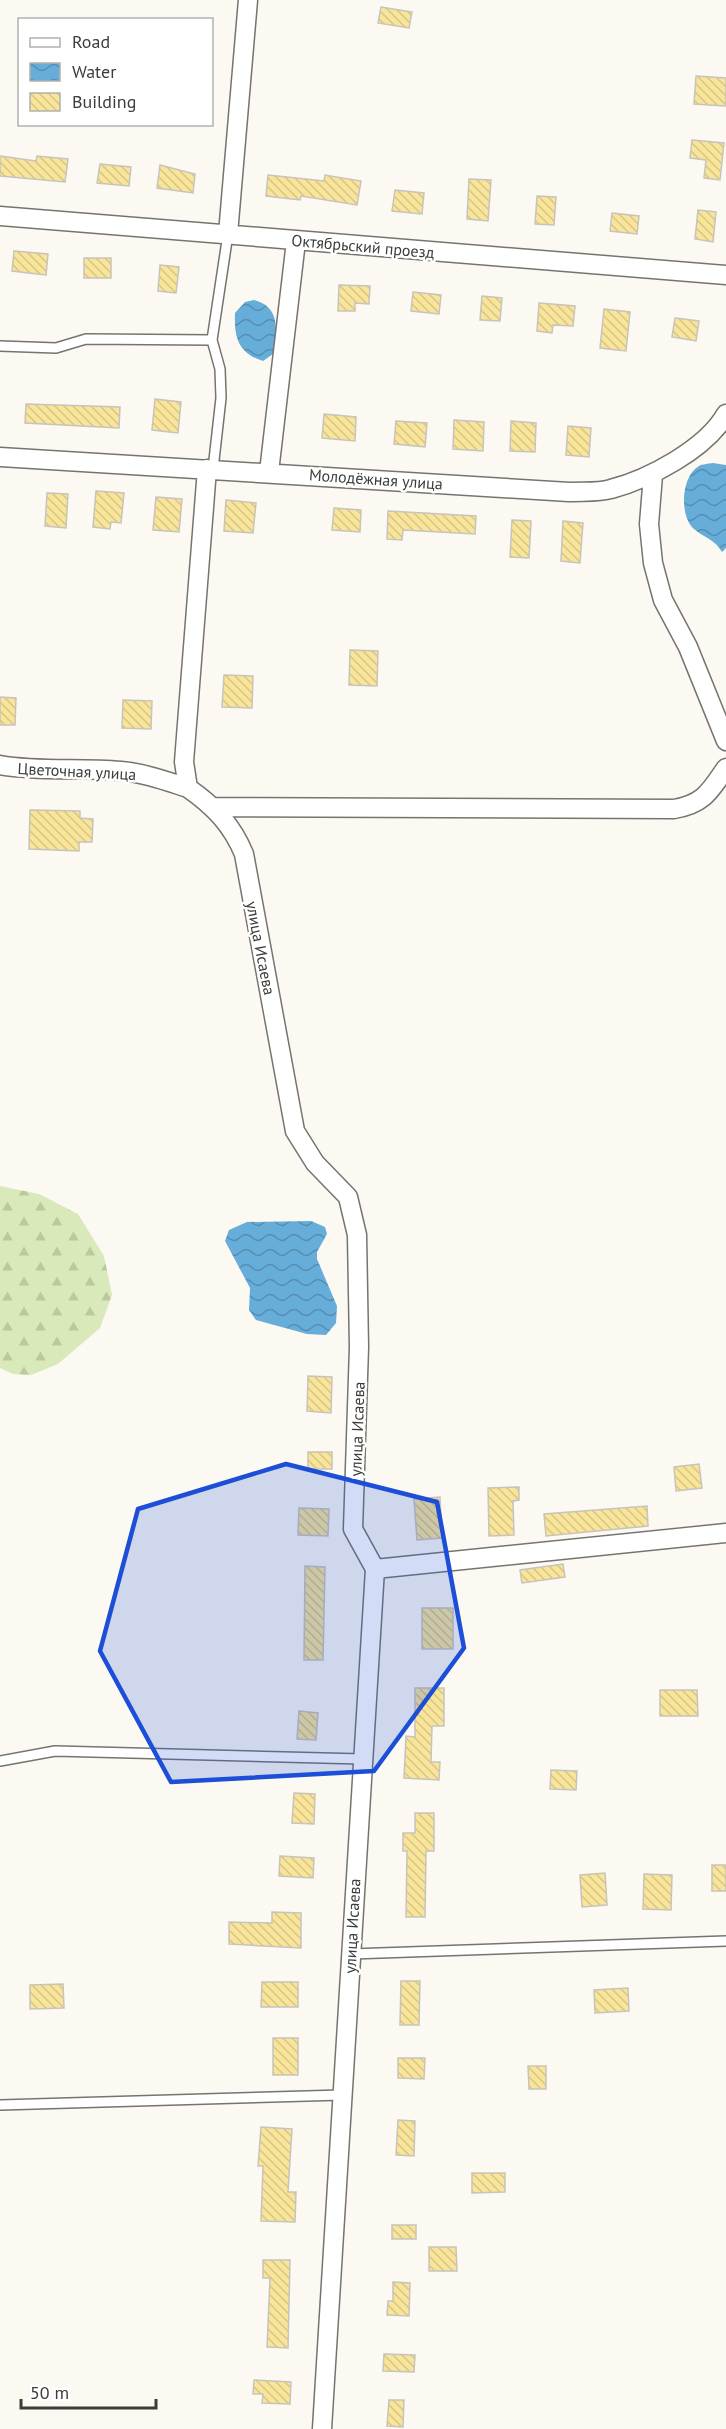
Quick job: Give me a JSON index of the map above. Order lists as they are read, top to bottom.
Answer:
{
  "streets": {
    "street": [
      "Октябрьский проезд",
      "Молодёжная улица",
      "Цветочная улица",
      "улица Исаева"
    ]
  },
  "crossings": [
    ["Цветочная улица", "улица Исаева"]
  ],
  "legend": ["Road", "Water", "Building"],
  "scale_bar": "50 m"
}
